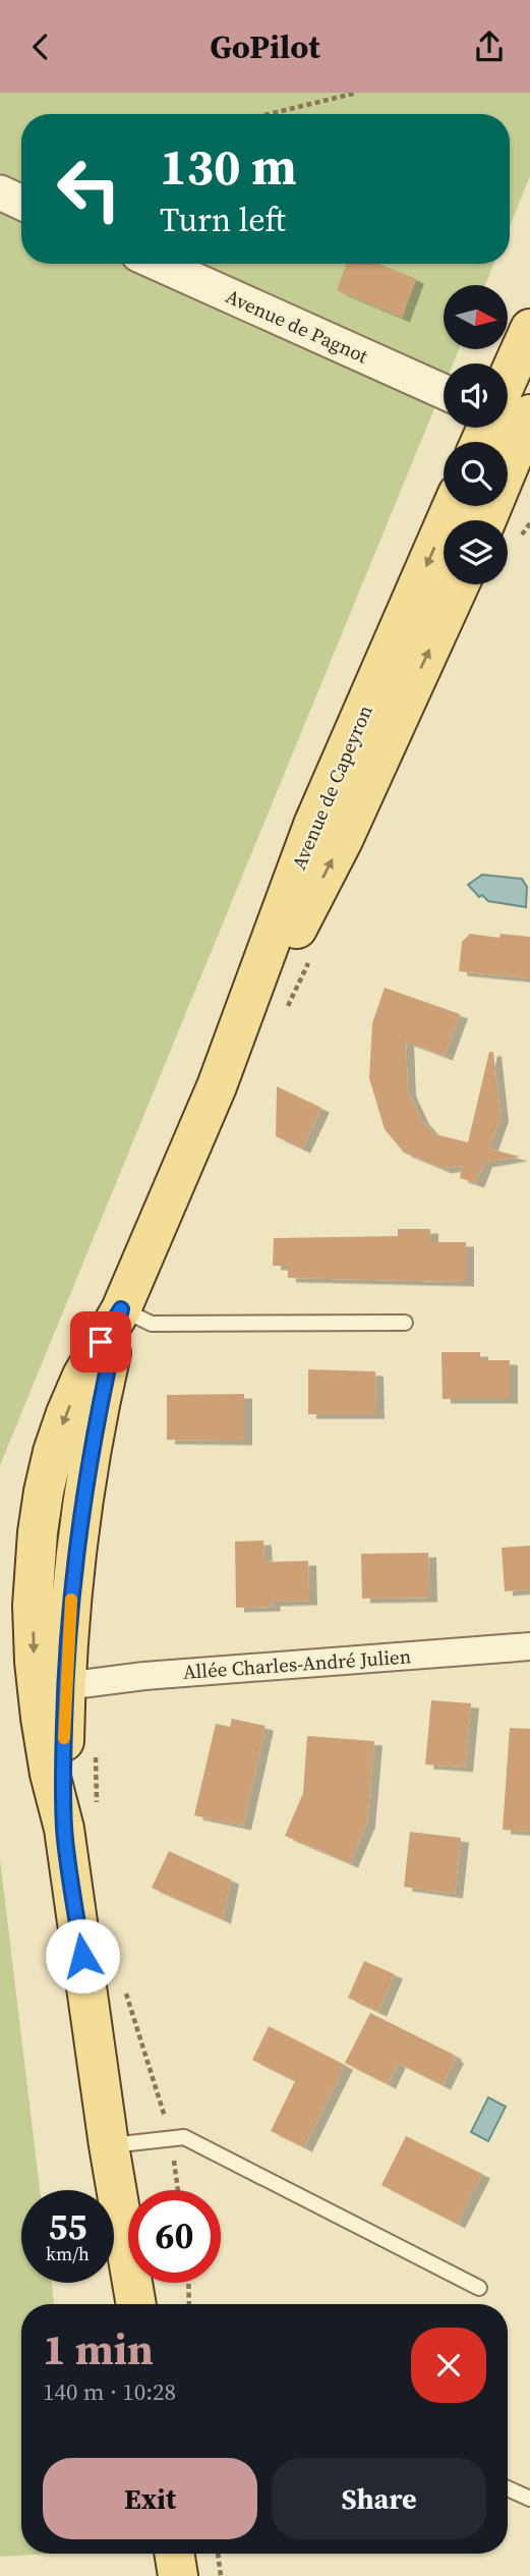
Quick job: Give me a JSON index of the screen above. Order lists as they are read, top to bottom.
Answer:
{
  "streets": {
    "main road": ["Avenue de Capeyron"],
    "street": ["Avenue de Pagnot", "Allée Charles-André Julien"]
  },
  "crossings": [
    ["Avenue de Capeyron", "Allée Charles-André Julien"]
  ],
  "north": "right",
  "page": {
    "header": "GoPilot",
    "turn": ["130 m", "Turn left"],
    "speed": "55 km/h",
    "limit": "60",
    "heading": ["1 min", "140 m · 10:28"],
    "buttons": ["Exit", "Share"]
  }
}
